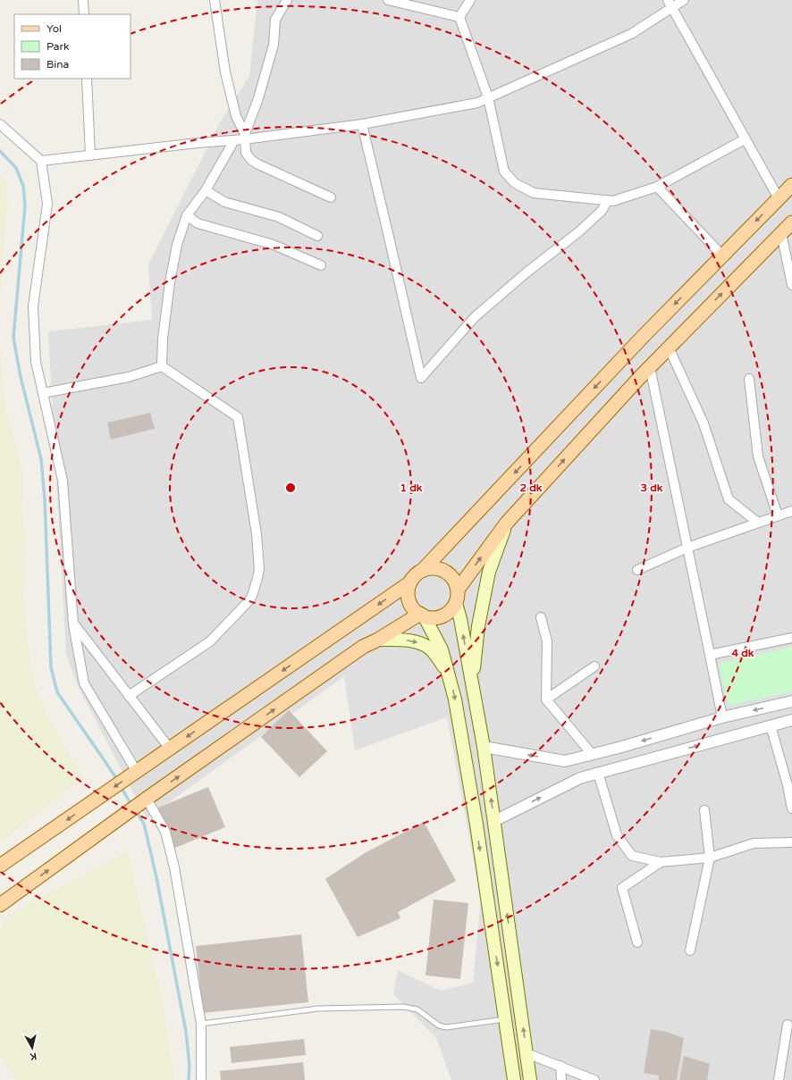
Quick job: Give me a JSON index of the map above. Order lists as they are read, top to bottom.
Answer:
{
  "legend": ["Yol", "Park", "Bina"],
  "north": "bottom",
  "rings": [
    "1 dk",
    "2 dk",
    "3 dk",
    "4 dk"
  ]
}
